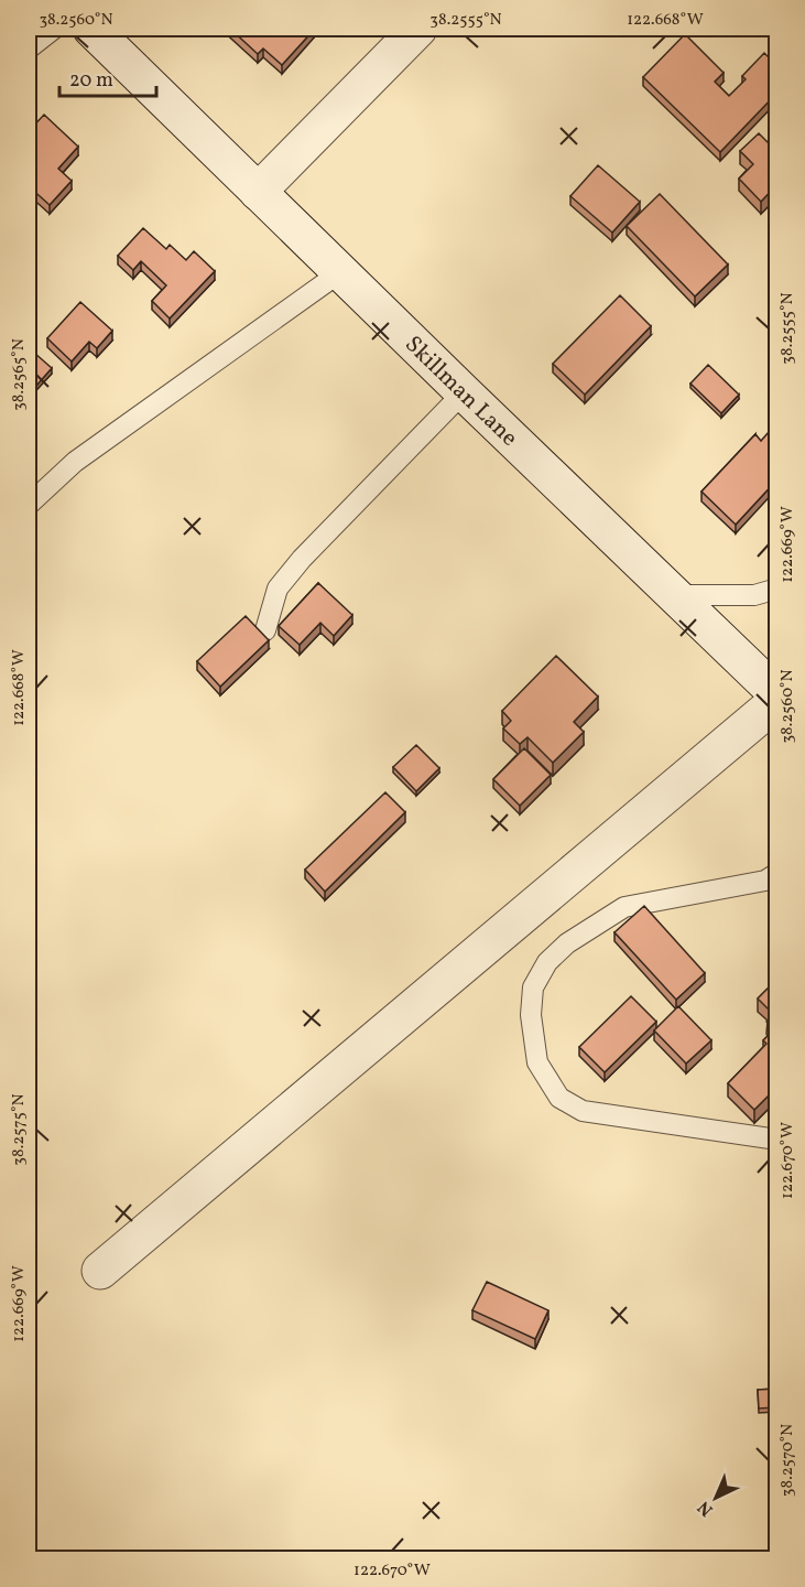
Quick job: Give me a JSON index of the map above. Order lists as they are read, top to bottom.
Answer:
{
  "streets": {
    "street": ["Skillman Lane"]
  },
  "scale_bar": "20 m",
  "north": "bottom left",
  "coordinates": [
    "38.2560°N",
    "38.2555°N",
    "122.668°W",
    "38.2565°N",
    "122.669°W",
    "38.2575°N",
    "122.670°W",
    "38.2570°N"
  ]
}
